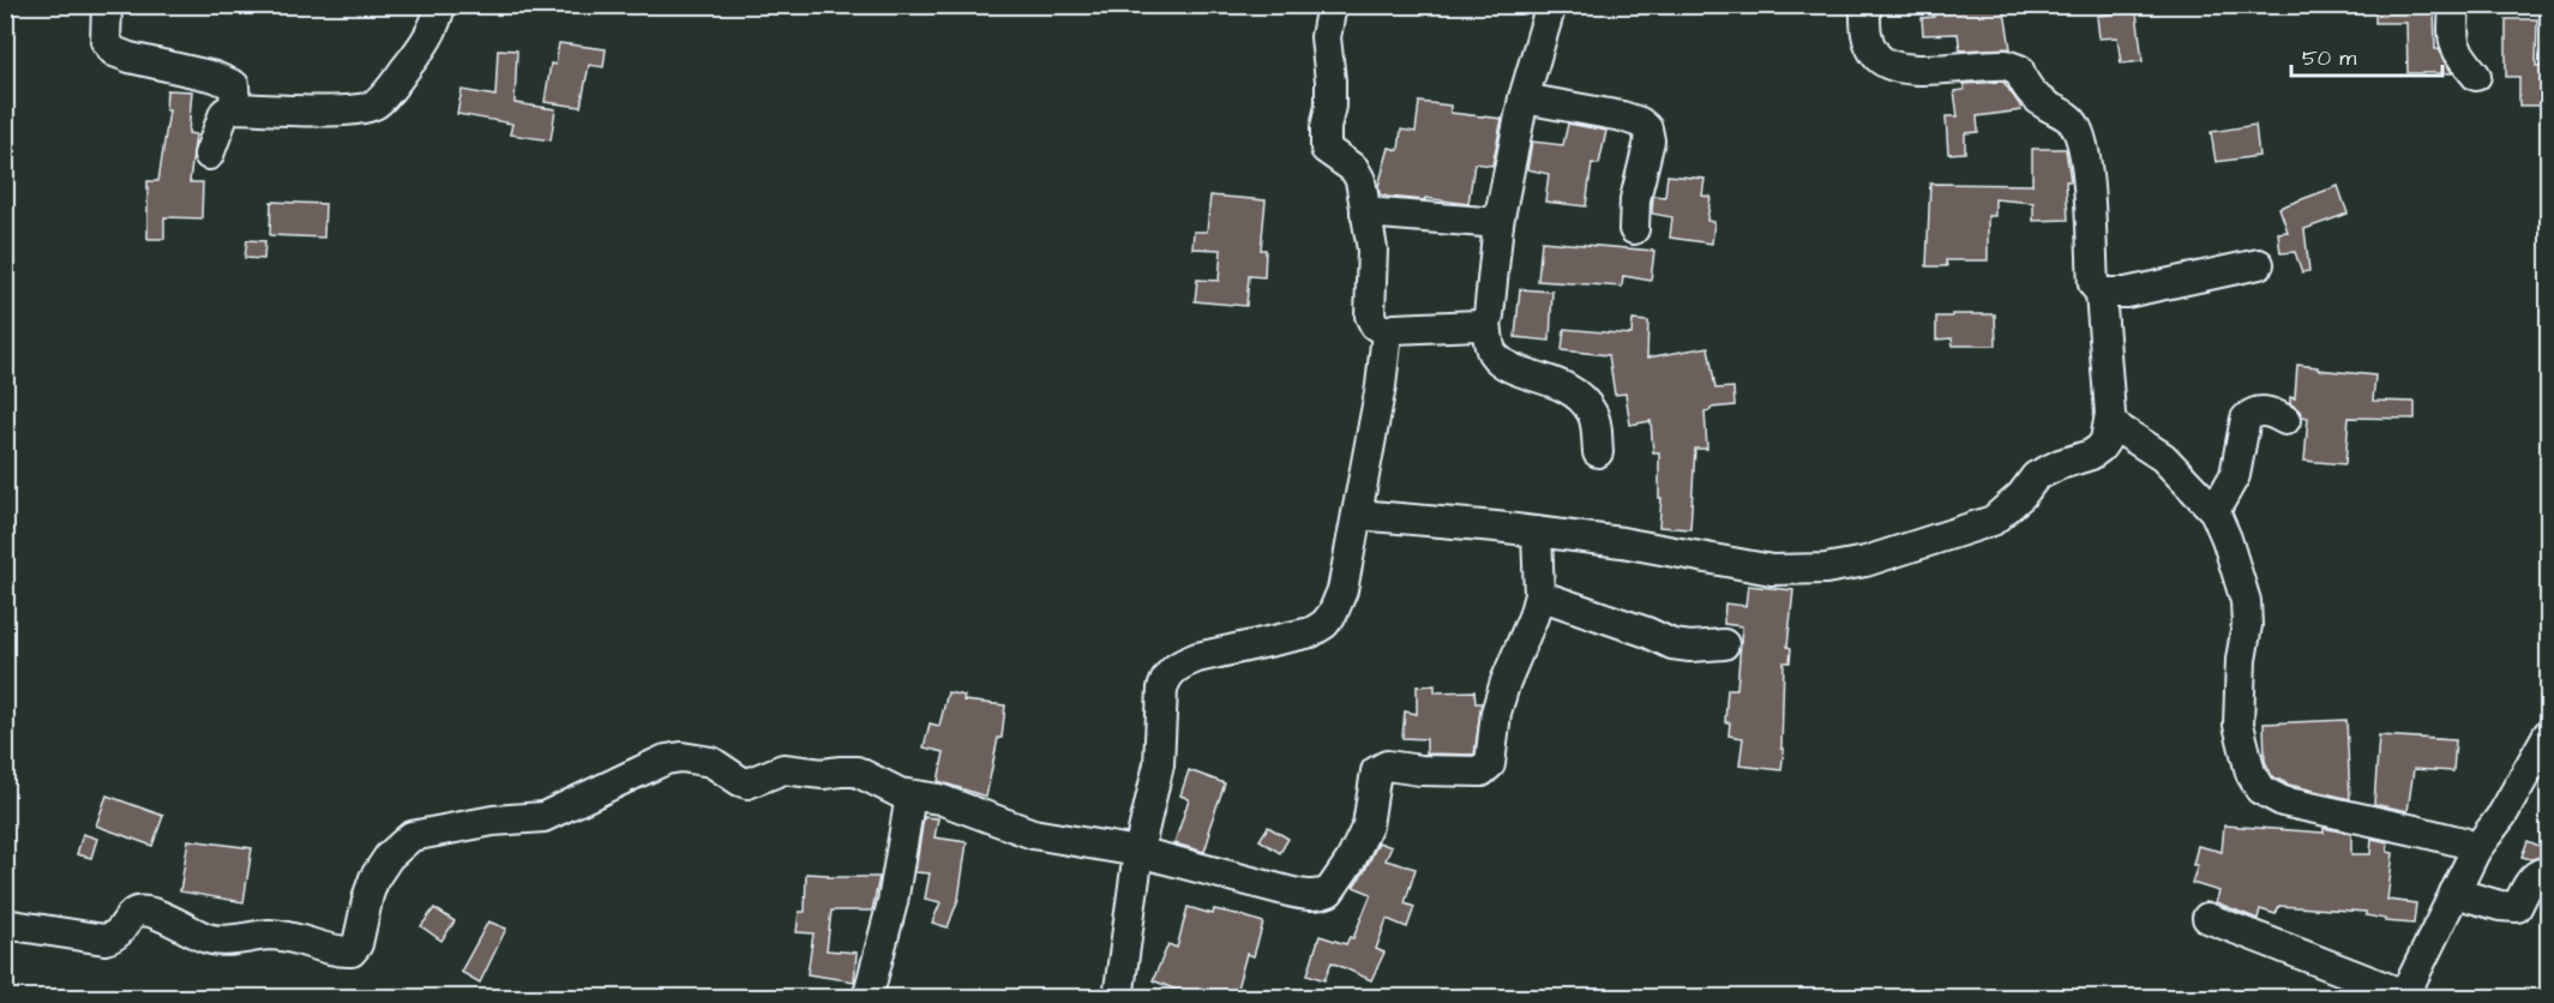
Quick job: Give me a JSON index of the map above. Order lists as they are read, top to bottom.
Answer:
{
  "scale_bar": "50 m"
}
